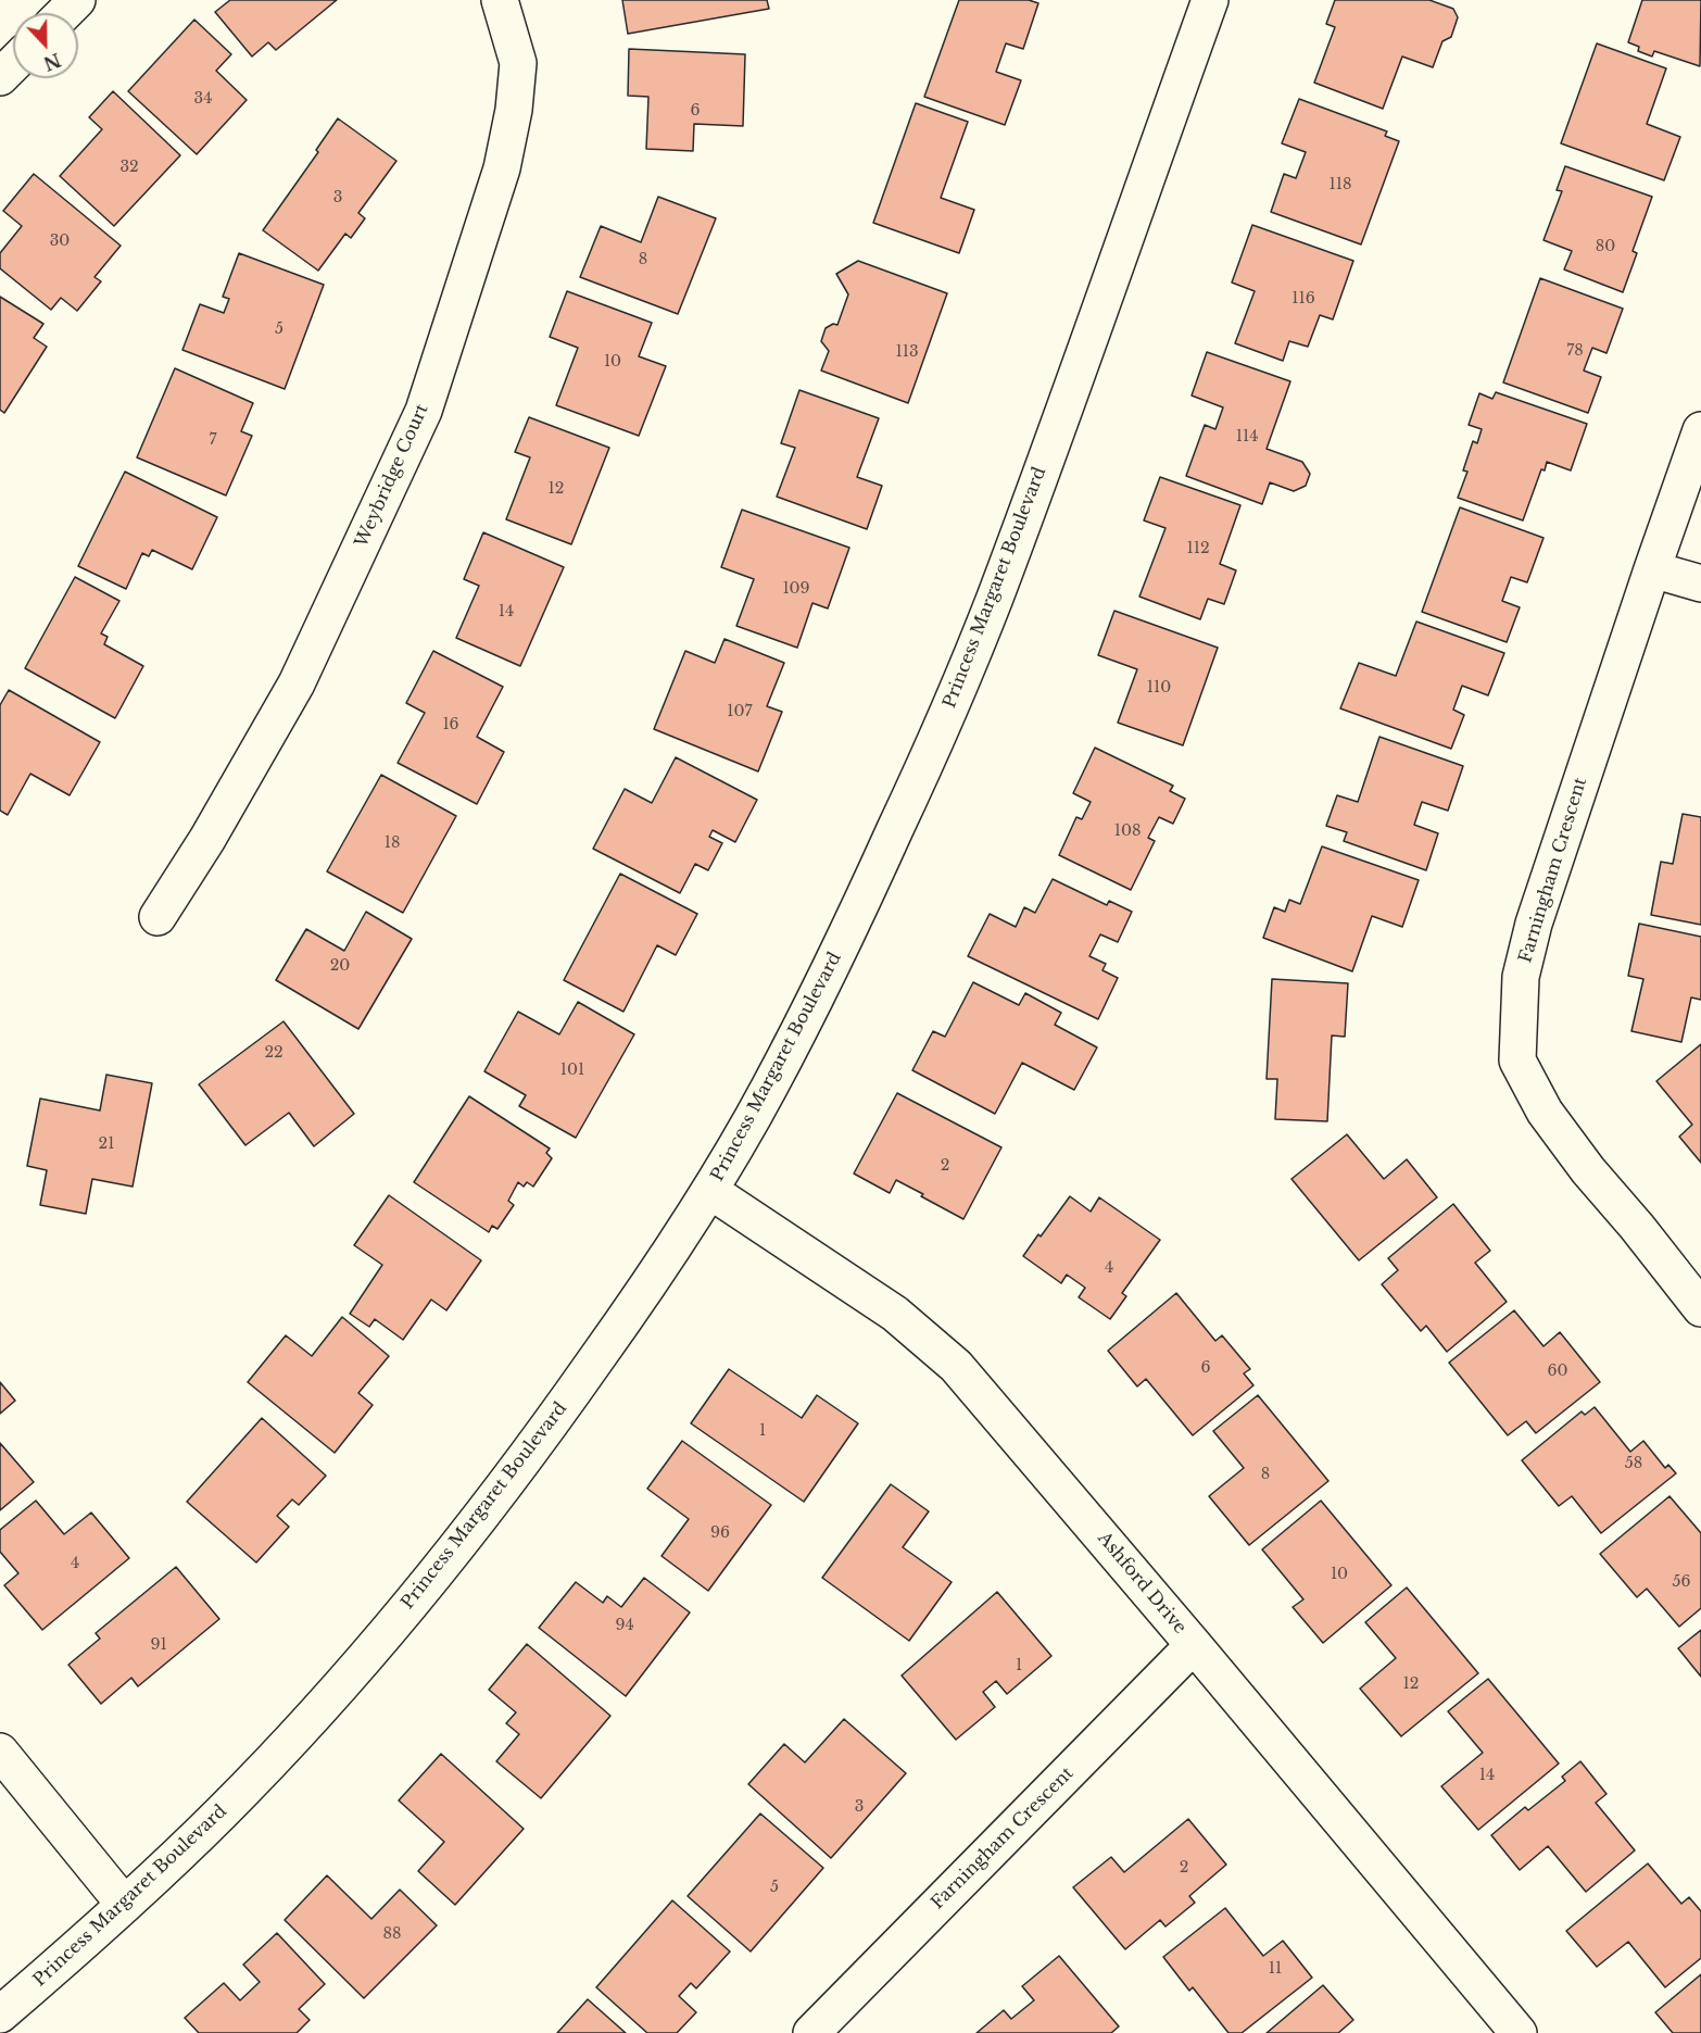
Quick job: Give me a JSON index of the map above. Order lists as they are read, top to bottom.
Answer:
{
  "streets": {
    "street": [
      "Weybridge Court",
      "Princess Margaret Boulevard",
      "Farningham Crescent",
      "Ashford Drive"
    ]
  },
  "crossings": [
    ["Princess Margaret Boulevard", "Ashford Drive"],
    ["Farningham Crescent", "Ashford Drive"]
  ],
  "house_numbers": [
    "34",
    "6",
    "32",
    "118",
    "3",
    "30",
    "80",
    "8",
    "116",
    "5",
    "78",
    "113",
    "10",
    "114",
    "7",
    "12",
    "112",
    "109",
    "14",
    "110",
    "107",
    "16",
    "108",
    "18",
    "20",
    "22",
    "101",
    "21",
    "2",
    "4",
    "6",
    "60",
    "1",
    "58",
    "8",
    "96",
    "4",
    "10",
    "56",
    "94",
    "91",
    "1",
    "12",
    "14",
    "3",
    "2",
    "5",
    "88",
    "11"
  ],
  "north": "bottom"
}
